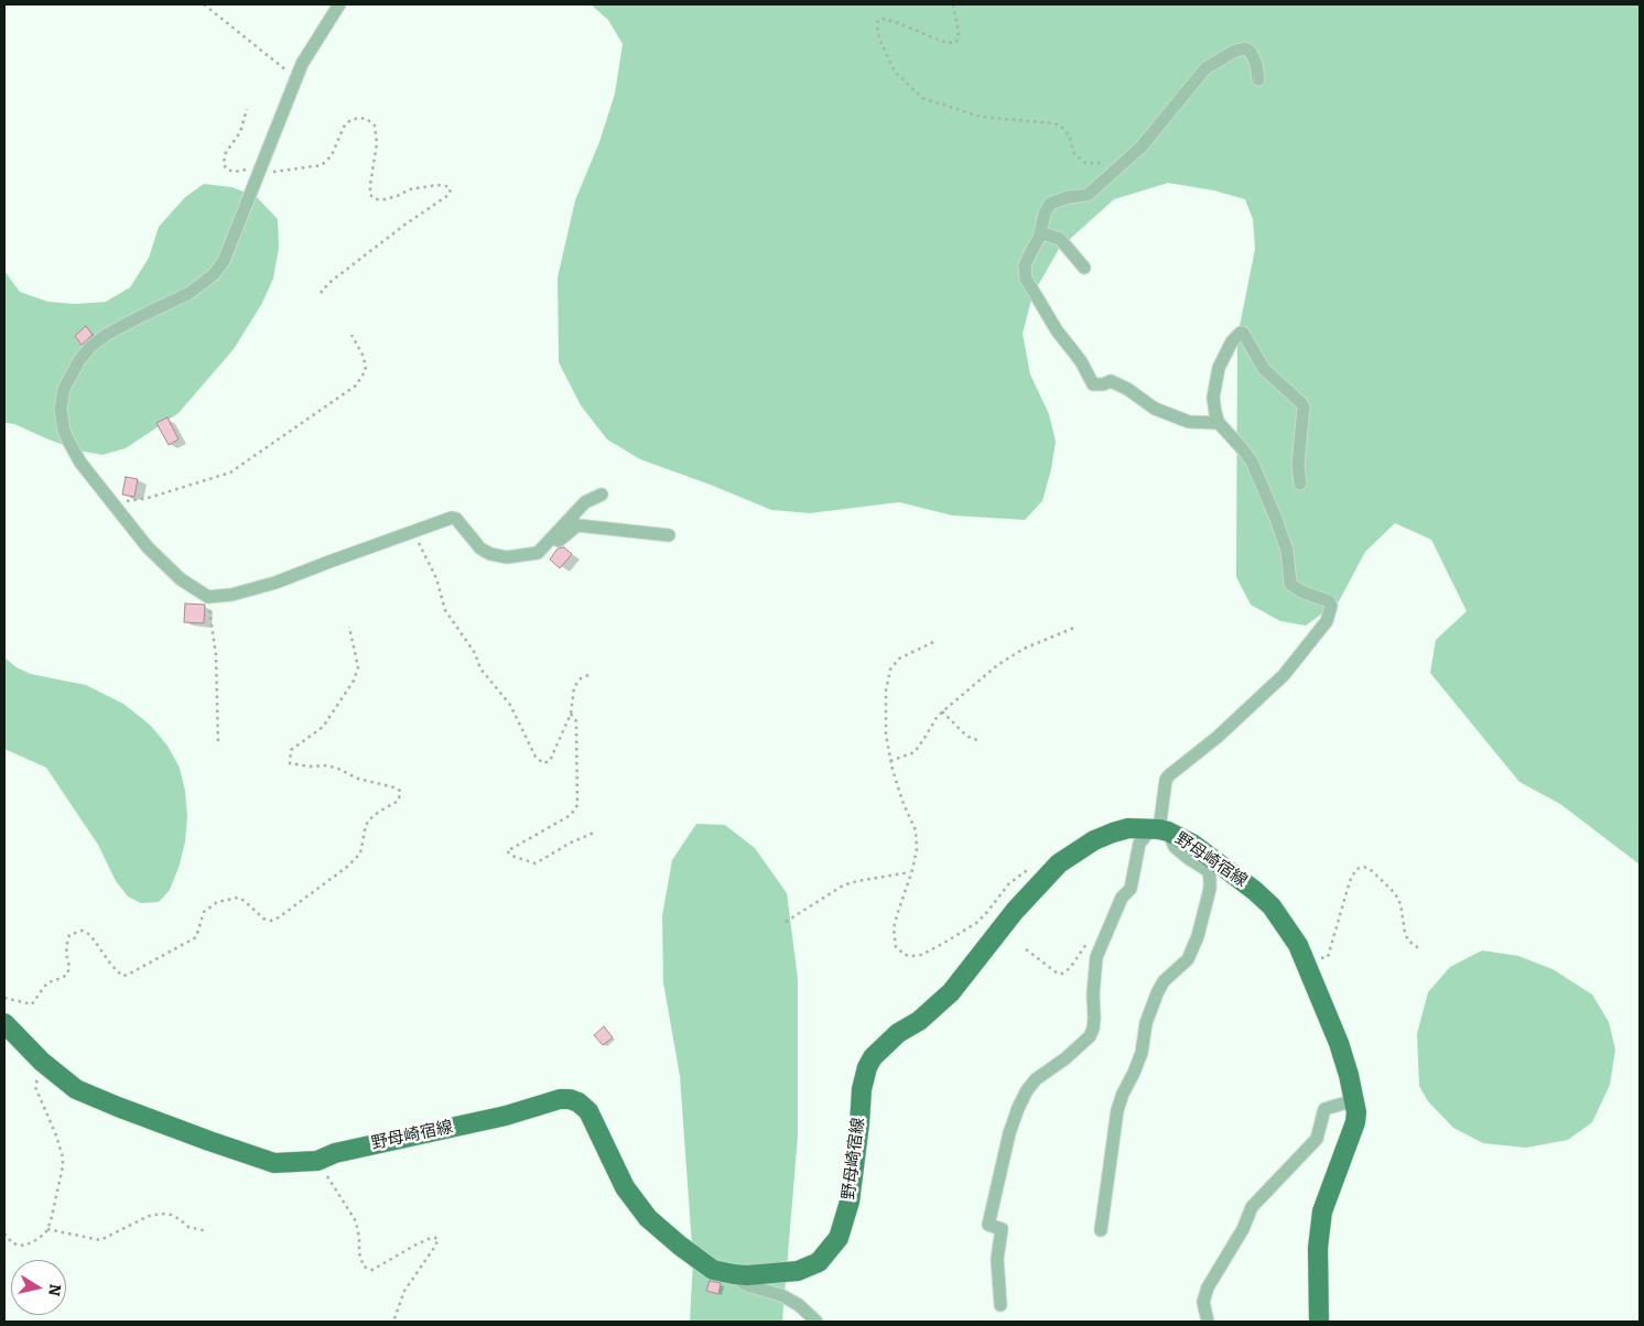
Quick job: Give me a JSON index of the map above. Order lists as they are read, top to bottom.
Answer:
{
  "streets": {
    "main road": ["野母崎宿線"]
  },
  "north": "right"
}
